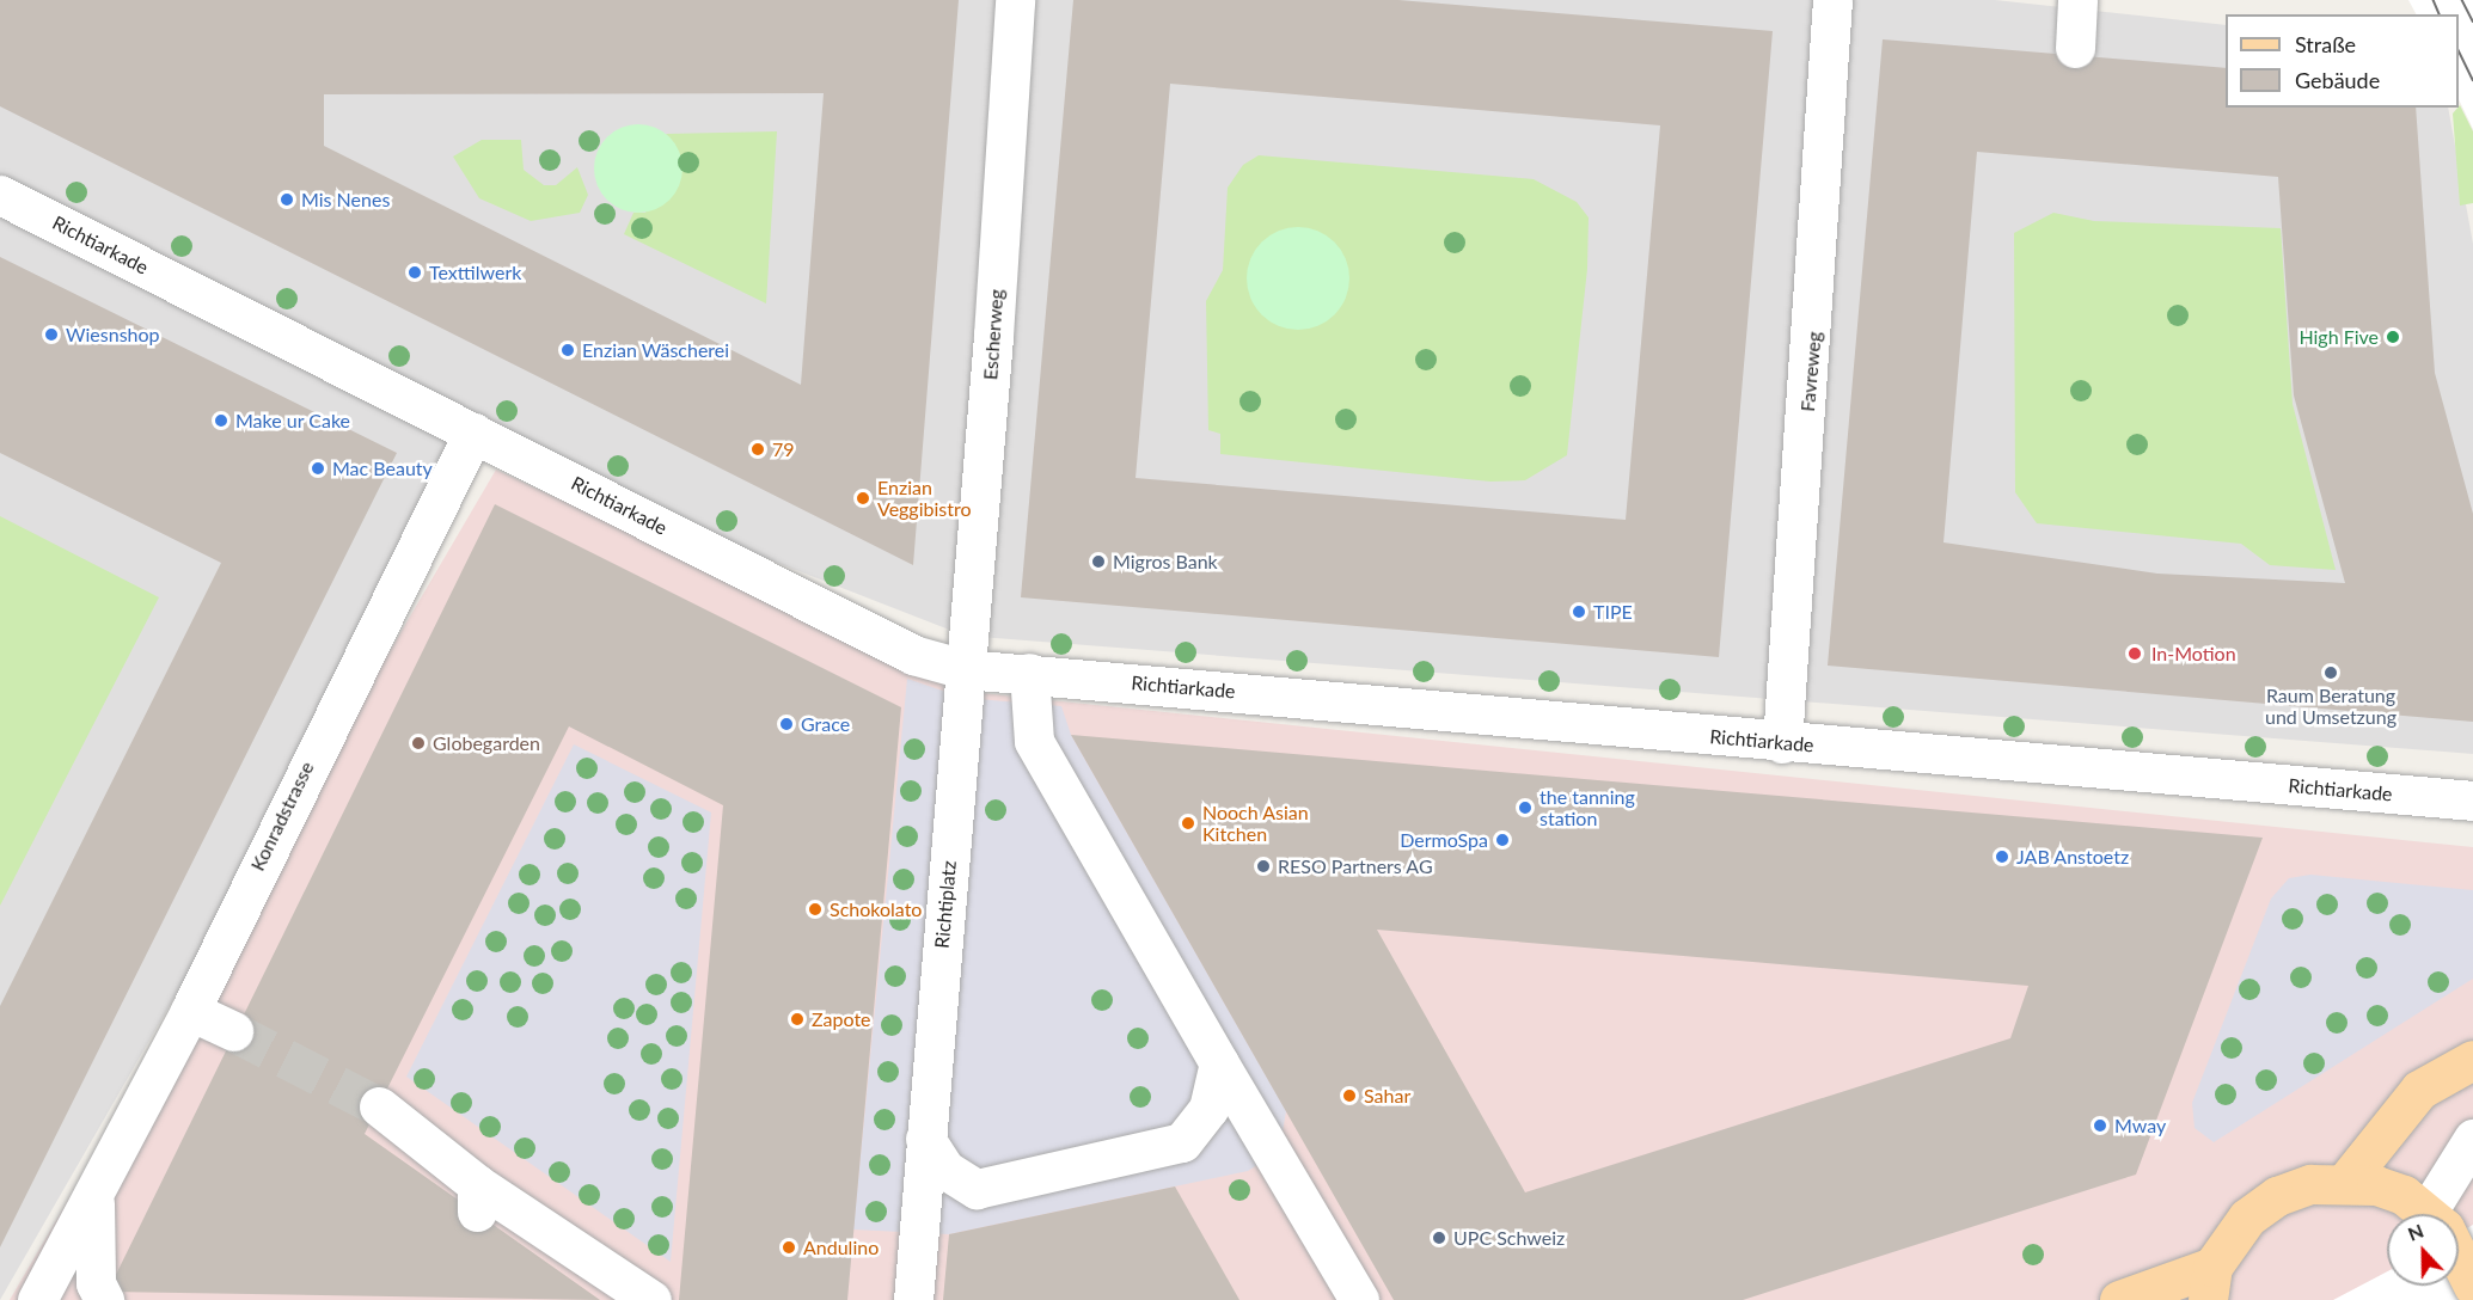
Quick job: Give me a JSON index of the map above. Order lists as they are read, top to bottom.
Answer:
{
  "streets": {
    "street": [
      "Richtiarkade",
      "Escherweg",
      "Favreweg",
      "Konradstrasse",
      "Richtiplatz"
    ]
  },
  "crossings": [
    ["Richtiarkade", "Escherweg"],
    ["Richtiarkade", "Favreweg"],
    ["Richtiarkade", "Konradstrasse"],
    ["Richtiarkade", "Richtiplatz"],
    ["Escherweg", "Richtiplatz"]
  ],
  "places": [
    "Mis Nenes",
    "Texttilwerk",
    "Wiesnshop",
    "High Five",
    "Enzian Wäscherei",
    "Make ur Cake",
    "79",
    "Mac Beauty",
    "Enzian Veggibistro",
    "Migros Bank",
    "TIPE",
    "In-Motion",
    "Raum Beratung und Umsetzung",
    "Grace",
    "Globegarden",
    "the tanning station",
    "Nooch Asian Kitchen",
    "DermoSpa",
    "JAB Anstoetz",
    "RESO Partners AG",
    "Schokolato",
    "Zapote",
    "Sahar",
    "Mway",
    "UPC Schweiz",
    "Andulino"
  ],
  "legend": ["Straße", "Gebäude"],
  "north": "top"
}
